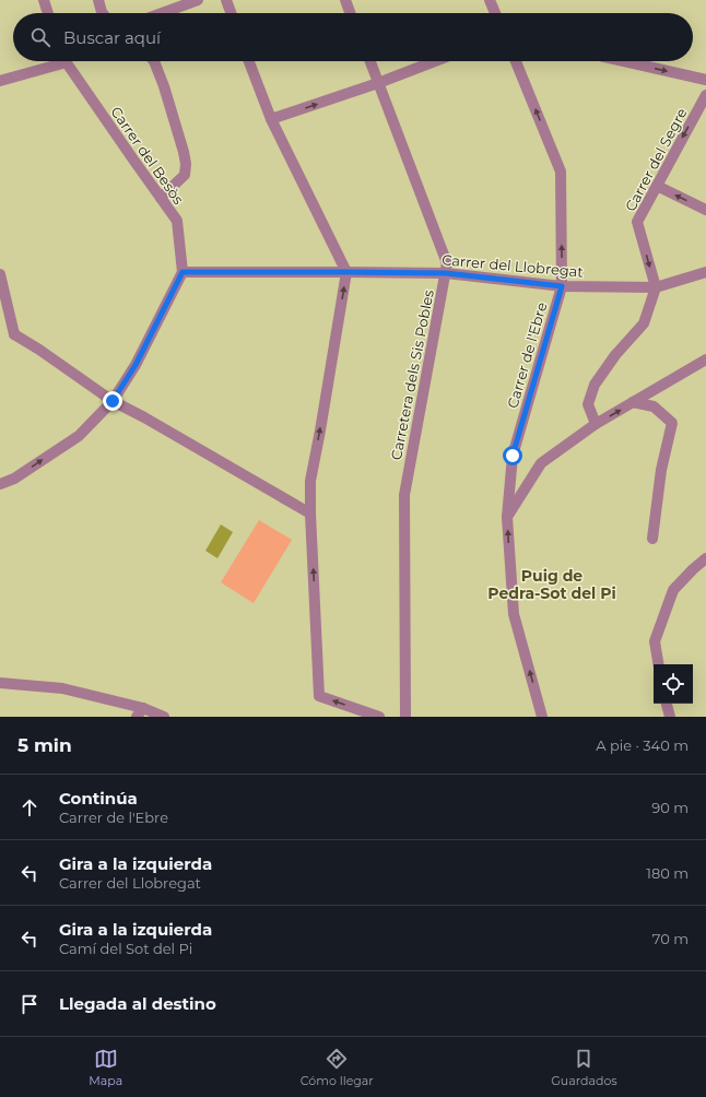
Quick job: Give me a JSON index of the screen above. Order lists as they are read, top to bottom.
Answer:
{
  "streets": {
    "street": [
      "Carrer del Besòs",
      "Carrer del Segre",
      "Carrer del Llobregat",
      "Carrer de l'Ebre",
      "Carretera dels Sis Pobles"
    ]
  },
  "crossings": [
    ["Carrer del Besòs", "Carrer del Llobregat"],
    ["Carrer del Segre", "Carrer del Llobregat"],
    ["Carrer del Llobregat", "Carrer de l'Ebre"],
    ["Carrer del Llobregat", "Carretera dels Sis Pobles"]
  ],
  "one_way": ["Carrer del Segre", "Carrer de l'Ebre"],
  "districts": ["Puig de Pedra-Sot del Pi"],
  "page": {
    "search": "Buscar aquí",
    "heading": ["5 min", "A pie · 340 m"],
    "list": [
      ["Continúa", "Carrer de l'Ebre", "90 m"],
      ["Gira a la izquierda", "Carrer del Llobregat", "180 m"],
      ["Gira a la izquierda", "Camí del Sot del Pi", "70 m"],
      "Llegada al destino"
    ],
    "nav": ["Mapa", "Cómo llegar", "Guardados"]
  }
}
